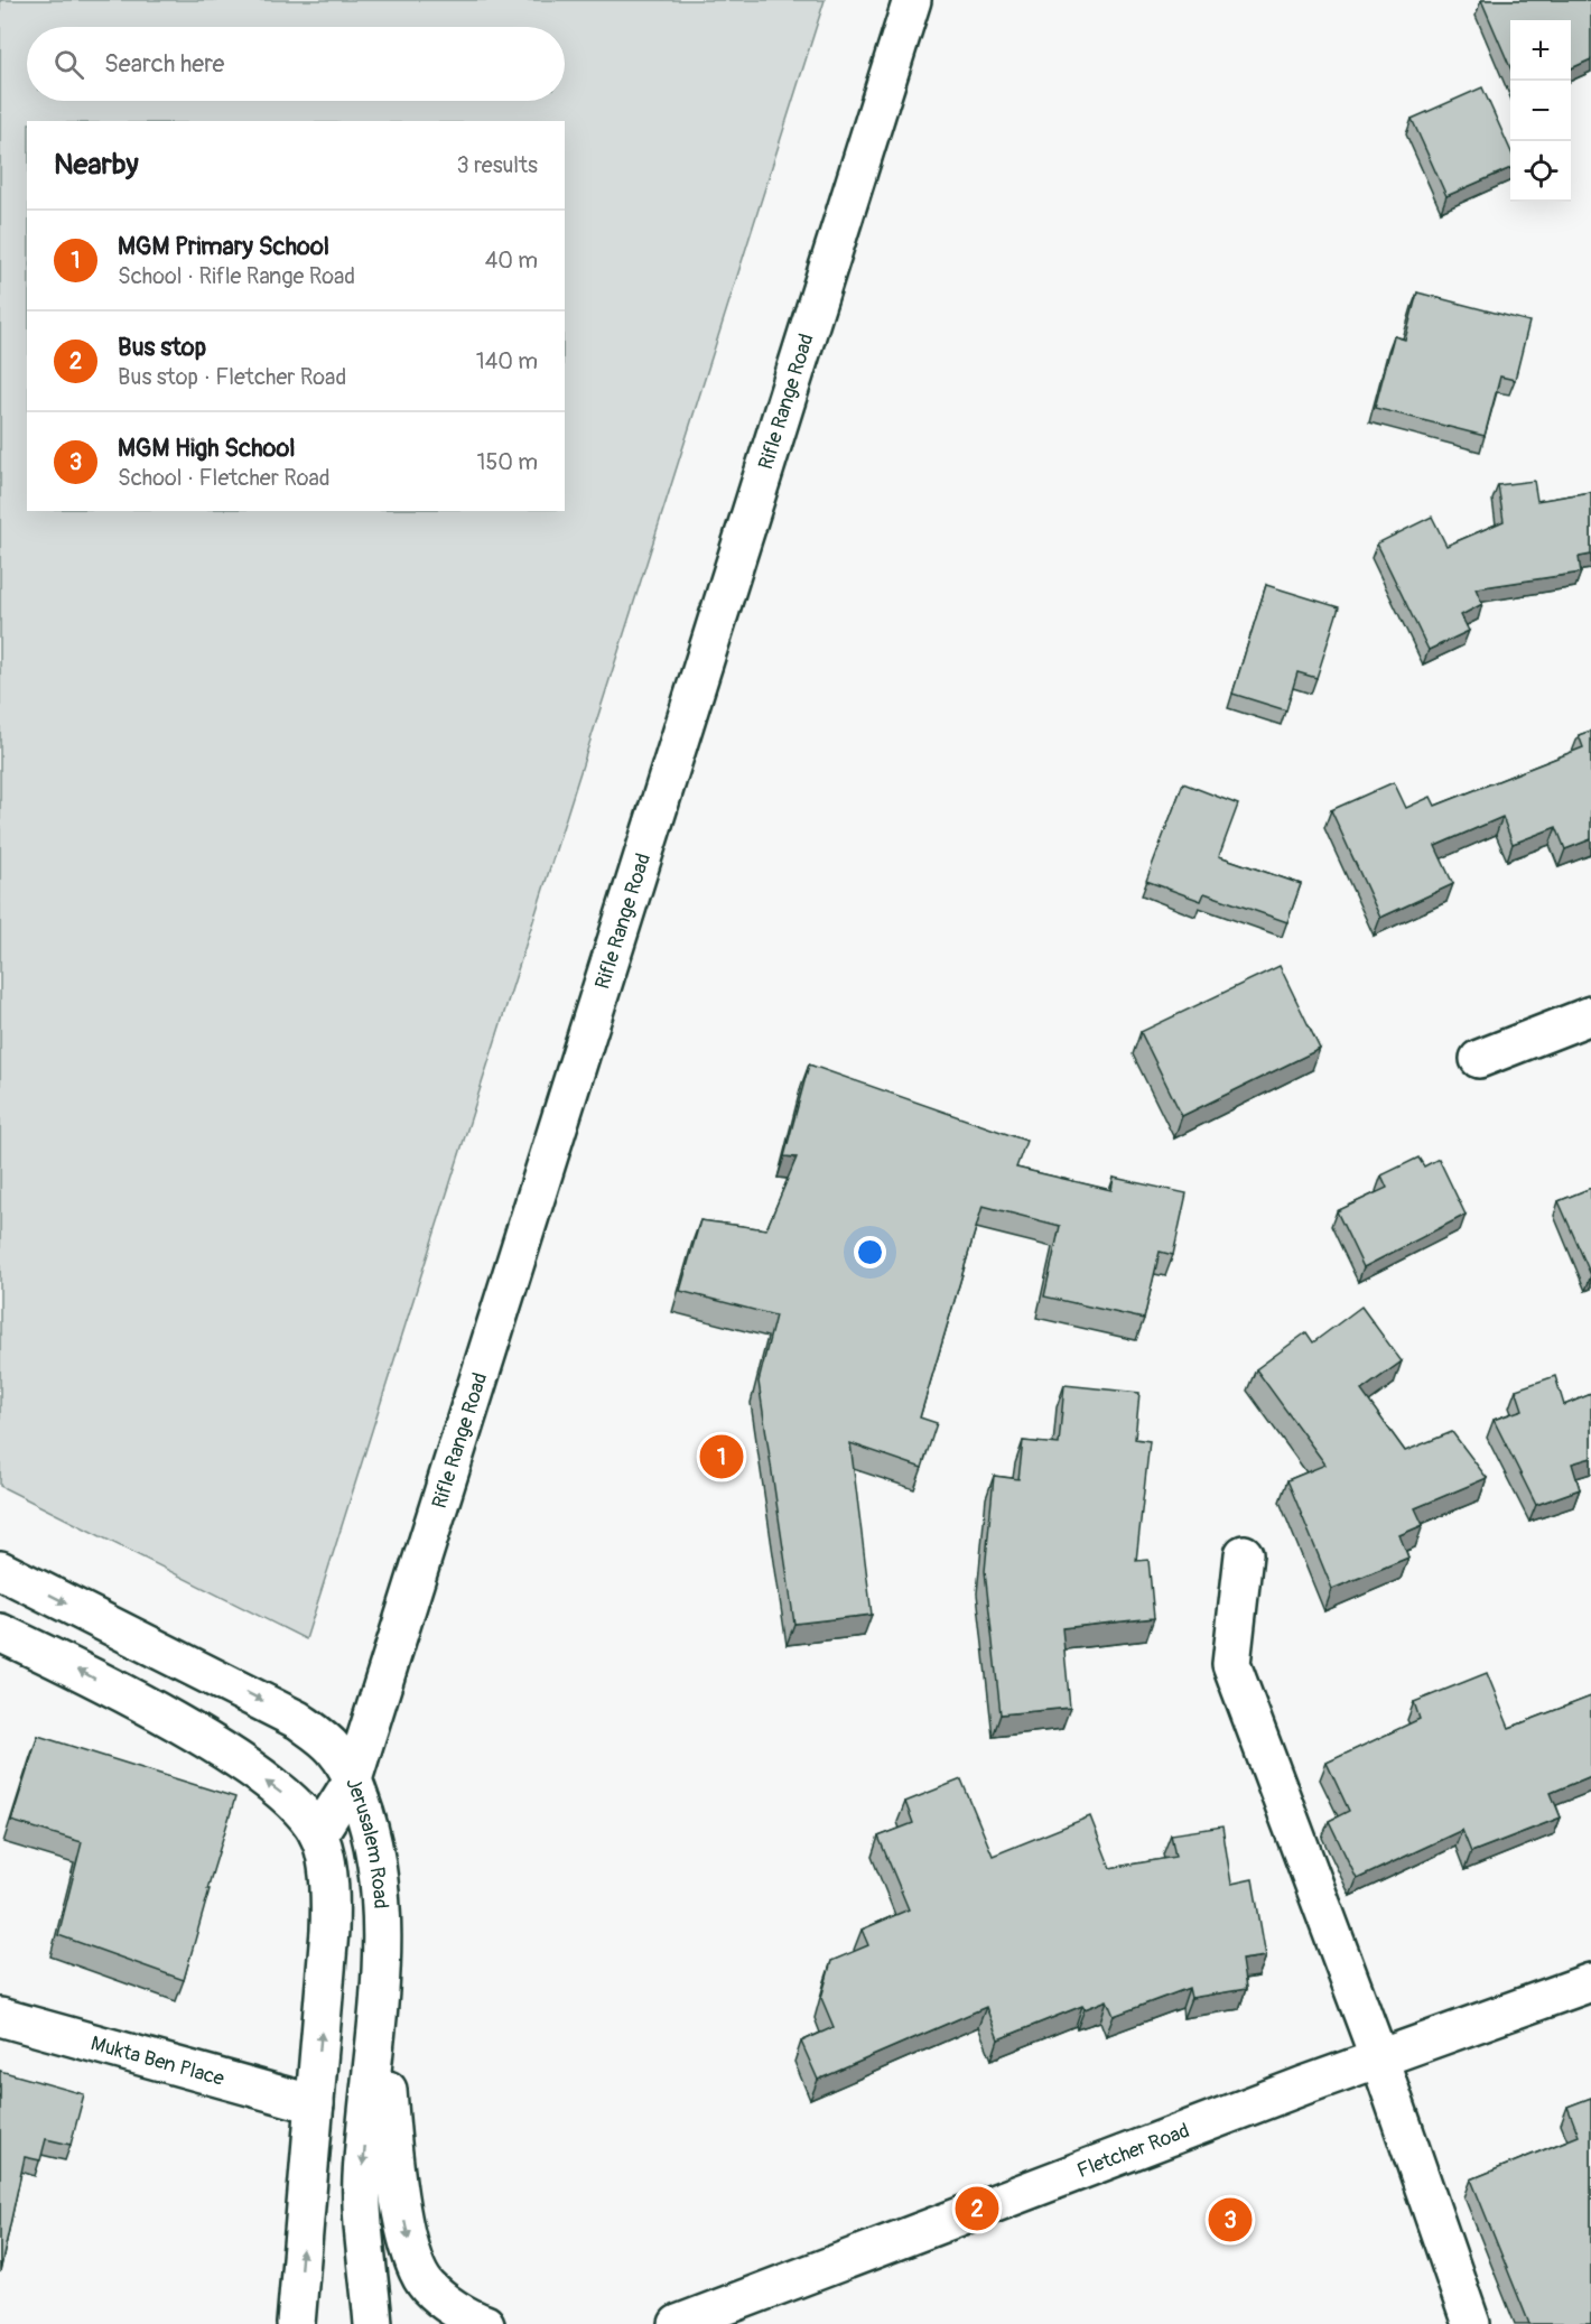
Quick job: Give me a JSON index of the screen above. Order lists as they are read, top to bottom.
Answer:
{
  "streets": {
    "main road": [
      "Rifle Range Road",
      "Jerusalem Road",
      "Mukta Ben Place",
      "Fletcher Road"
    ]
  },
  "crossings": [
    ["Rifle Range Road", "Jerusalem Road"],
    ["Jerusalem Road", "Mukta Ben Place"]
  ],
  "page": {
    "map_buttons": ["+", "−"],
    "search": "Search here",
    "heading": ["Nearby", "3 results"],
    "list": [
      {
        "mark": "1",
        "name": "MGM Primary School",
        "note": "School · Rifle Range Road",
        "value": "40 m"
      },
      {
        "mark": "2",
        "name": "Bus stop",
        "note": "Bus stop · Fletcher Road",
        "value": "140 m"
      },
      {
        "mark": "3",
        "name": "MGM High School",
        "note": "School · Fletcher Road",
        "value": "150 m"
      }
    ],
    "pins": ["1", "2", "3"]
  }
}
